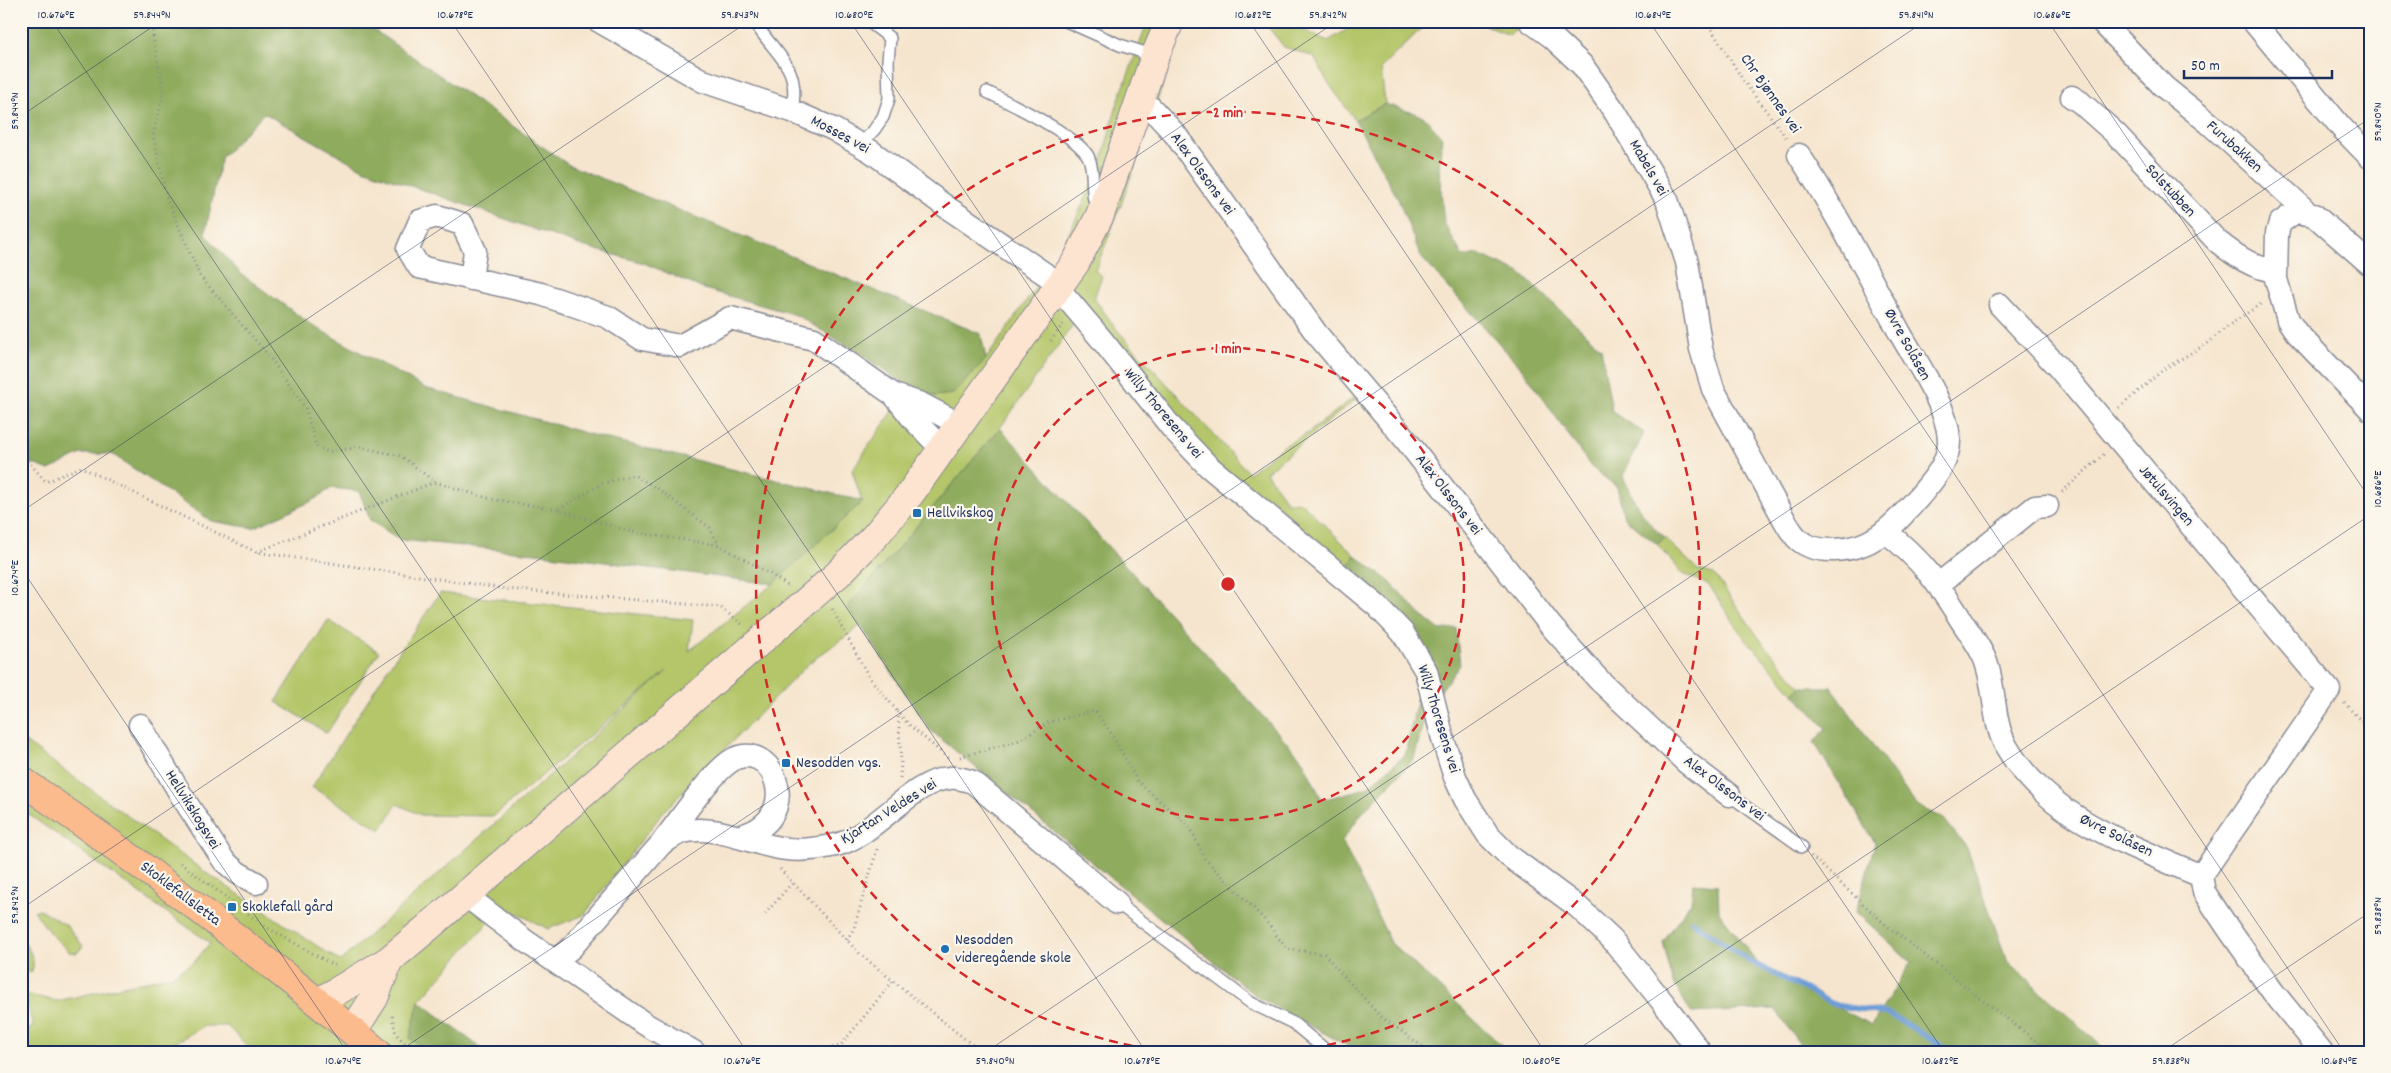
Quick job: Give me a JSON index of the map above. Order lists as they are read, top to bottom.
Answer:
{
  "streets": {
    "main road": ["Skoklefallsletta"],
    "street": [
      "Mosses vei",
      "Furubakken",
      "Mabels vei",
      "Alex Olssons vei",
      "Solstubben",
      "Øvre Solåsen",
      "Willy Thoresens vei",
      "Jøtulsvingen",
      "Hellvikskogsvei",
      "Kjartan Veldes vei"
    ],
    "path": ["Chr Bjønnes vei"]
  },
  "crossings": [
    ["Chr Bjønnes vei", "Øvre Solåsen"],
    ["Mosses vei", "Willy Thoresens vei"],
    ["Mabels vei", "Øvre Solåsen"]
  ],
  "places": {
    "transit": ["Hellvikskog", "Nesodden vgs.", "Skoklefall gård"],
    "other": ["Nesodden videregående skole"]
  },
  "scale_bar": "50 m",
  "coordinates": [
    "10.676°E",
    "59.844°N",
    "10.678°E",
    "59.843°N",
    "10.680°E",
    "10.682°E",
    "59.842°N",
    "10.684°E",
    "59.841°N",
    "10.686°E",
    "59.840°N",
    "10.674°E",
    "59.838°N"
  ],
  "rings": ["2 min", "1 min"]
}
